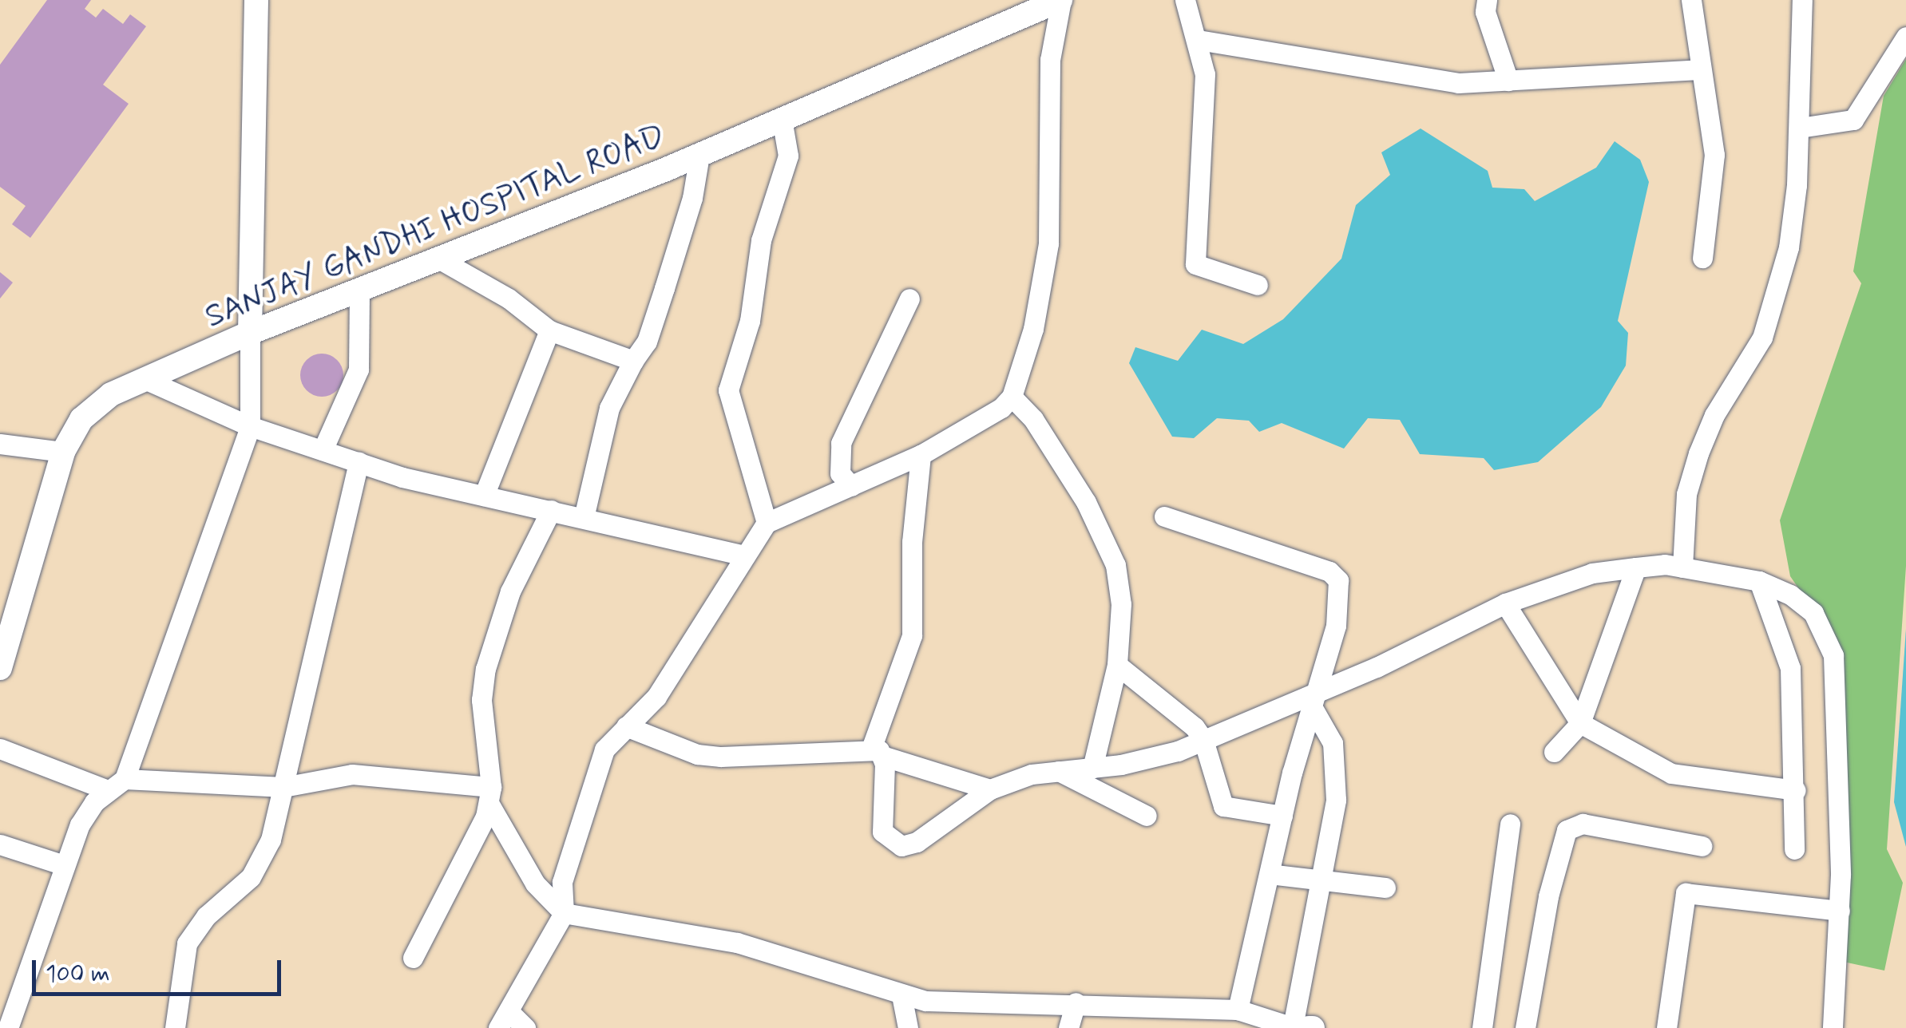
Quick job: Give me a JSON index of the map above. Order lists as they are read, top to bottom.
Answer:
{
  "streets": {
    "main road": ["SANJAY GANDHI HOSPITAL ROAD"]
  },
  "scale_bar": "100 m"
}
